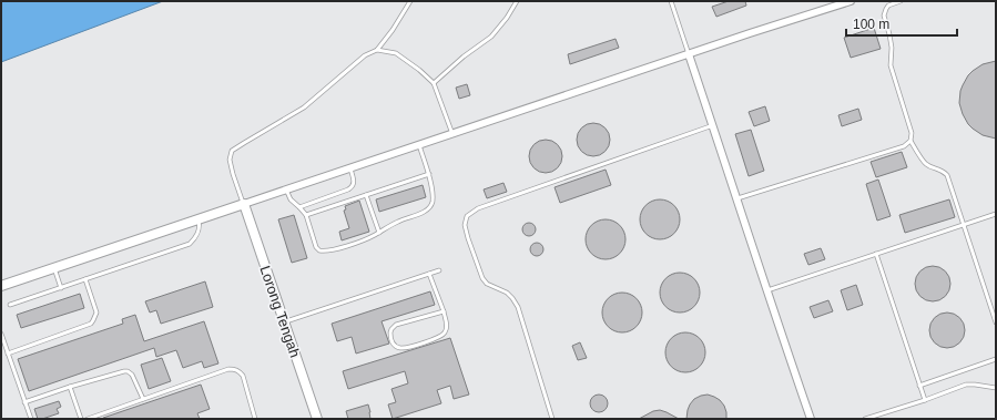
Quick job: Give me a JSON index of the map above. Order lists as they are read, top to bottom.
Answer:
{
  "streets": {
    "street": ["Lorong Tengah"]
  },
  "scale_bar": "100 m"
}
